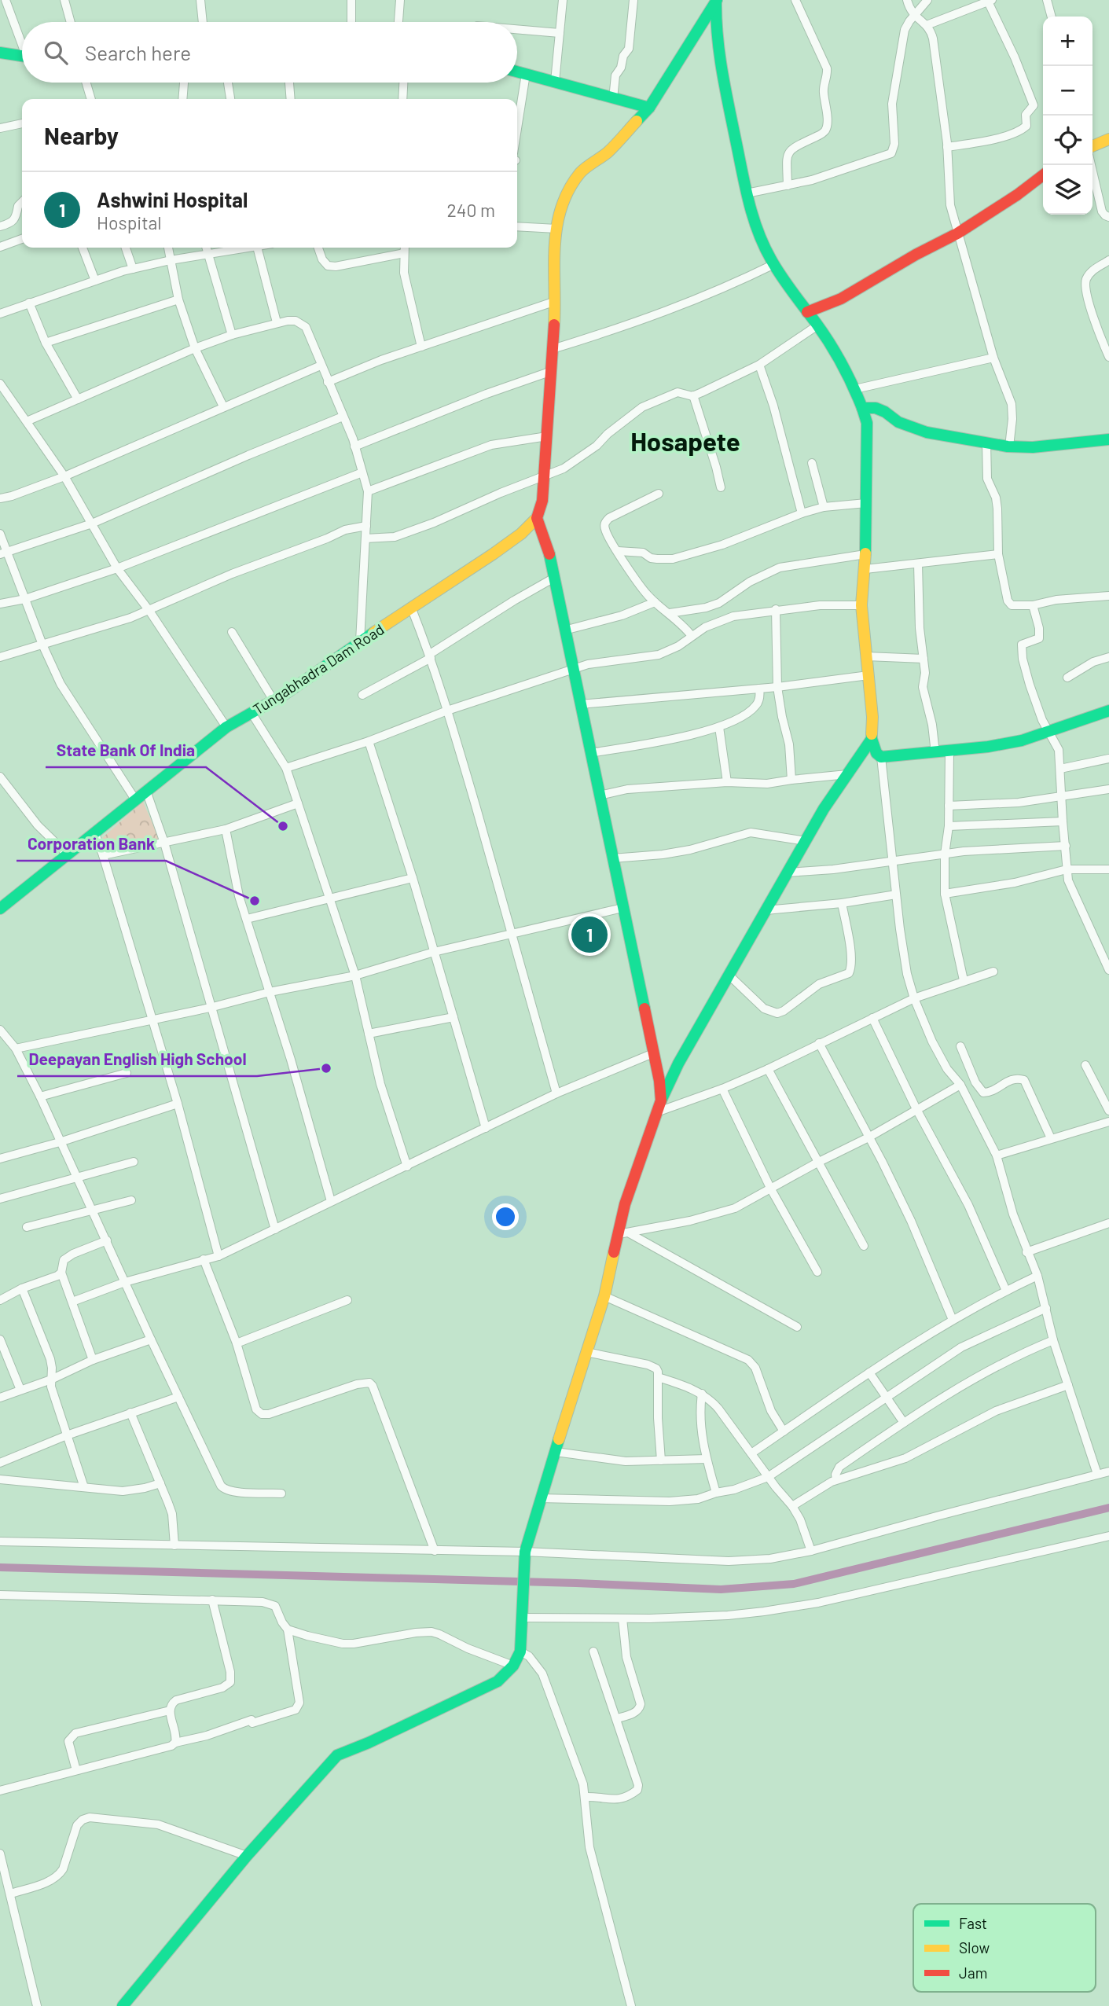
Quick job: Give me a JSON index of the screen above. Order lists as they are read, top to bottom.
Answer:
{
  "streets": {
    "main road": ["Tungabhadra Dam Road"]
  },
  "districts": ["Hosapete"],
  "places": ["State Bank Of India", "Corporation Bank", "Deepayan English High School"],
  "legend": ["Fast", "Slow", "Jam"],
  "page": {
    "map_buttons": ["+", "−"],
    "search": "Search here",
    "heading": "Nearby",
    "list": [
      {
        "mark": "1",
        "name": "Ashwini Hospital",
        "note": "Hospital",
        "value": "240 m"
      }
    ],
    "pins": "1"
  }
}
